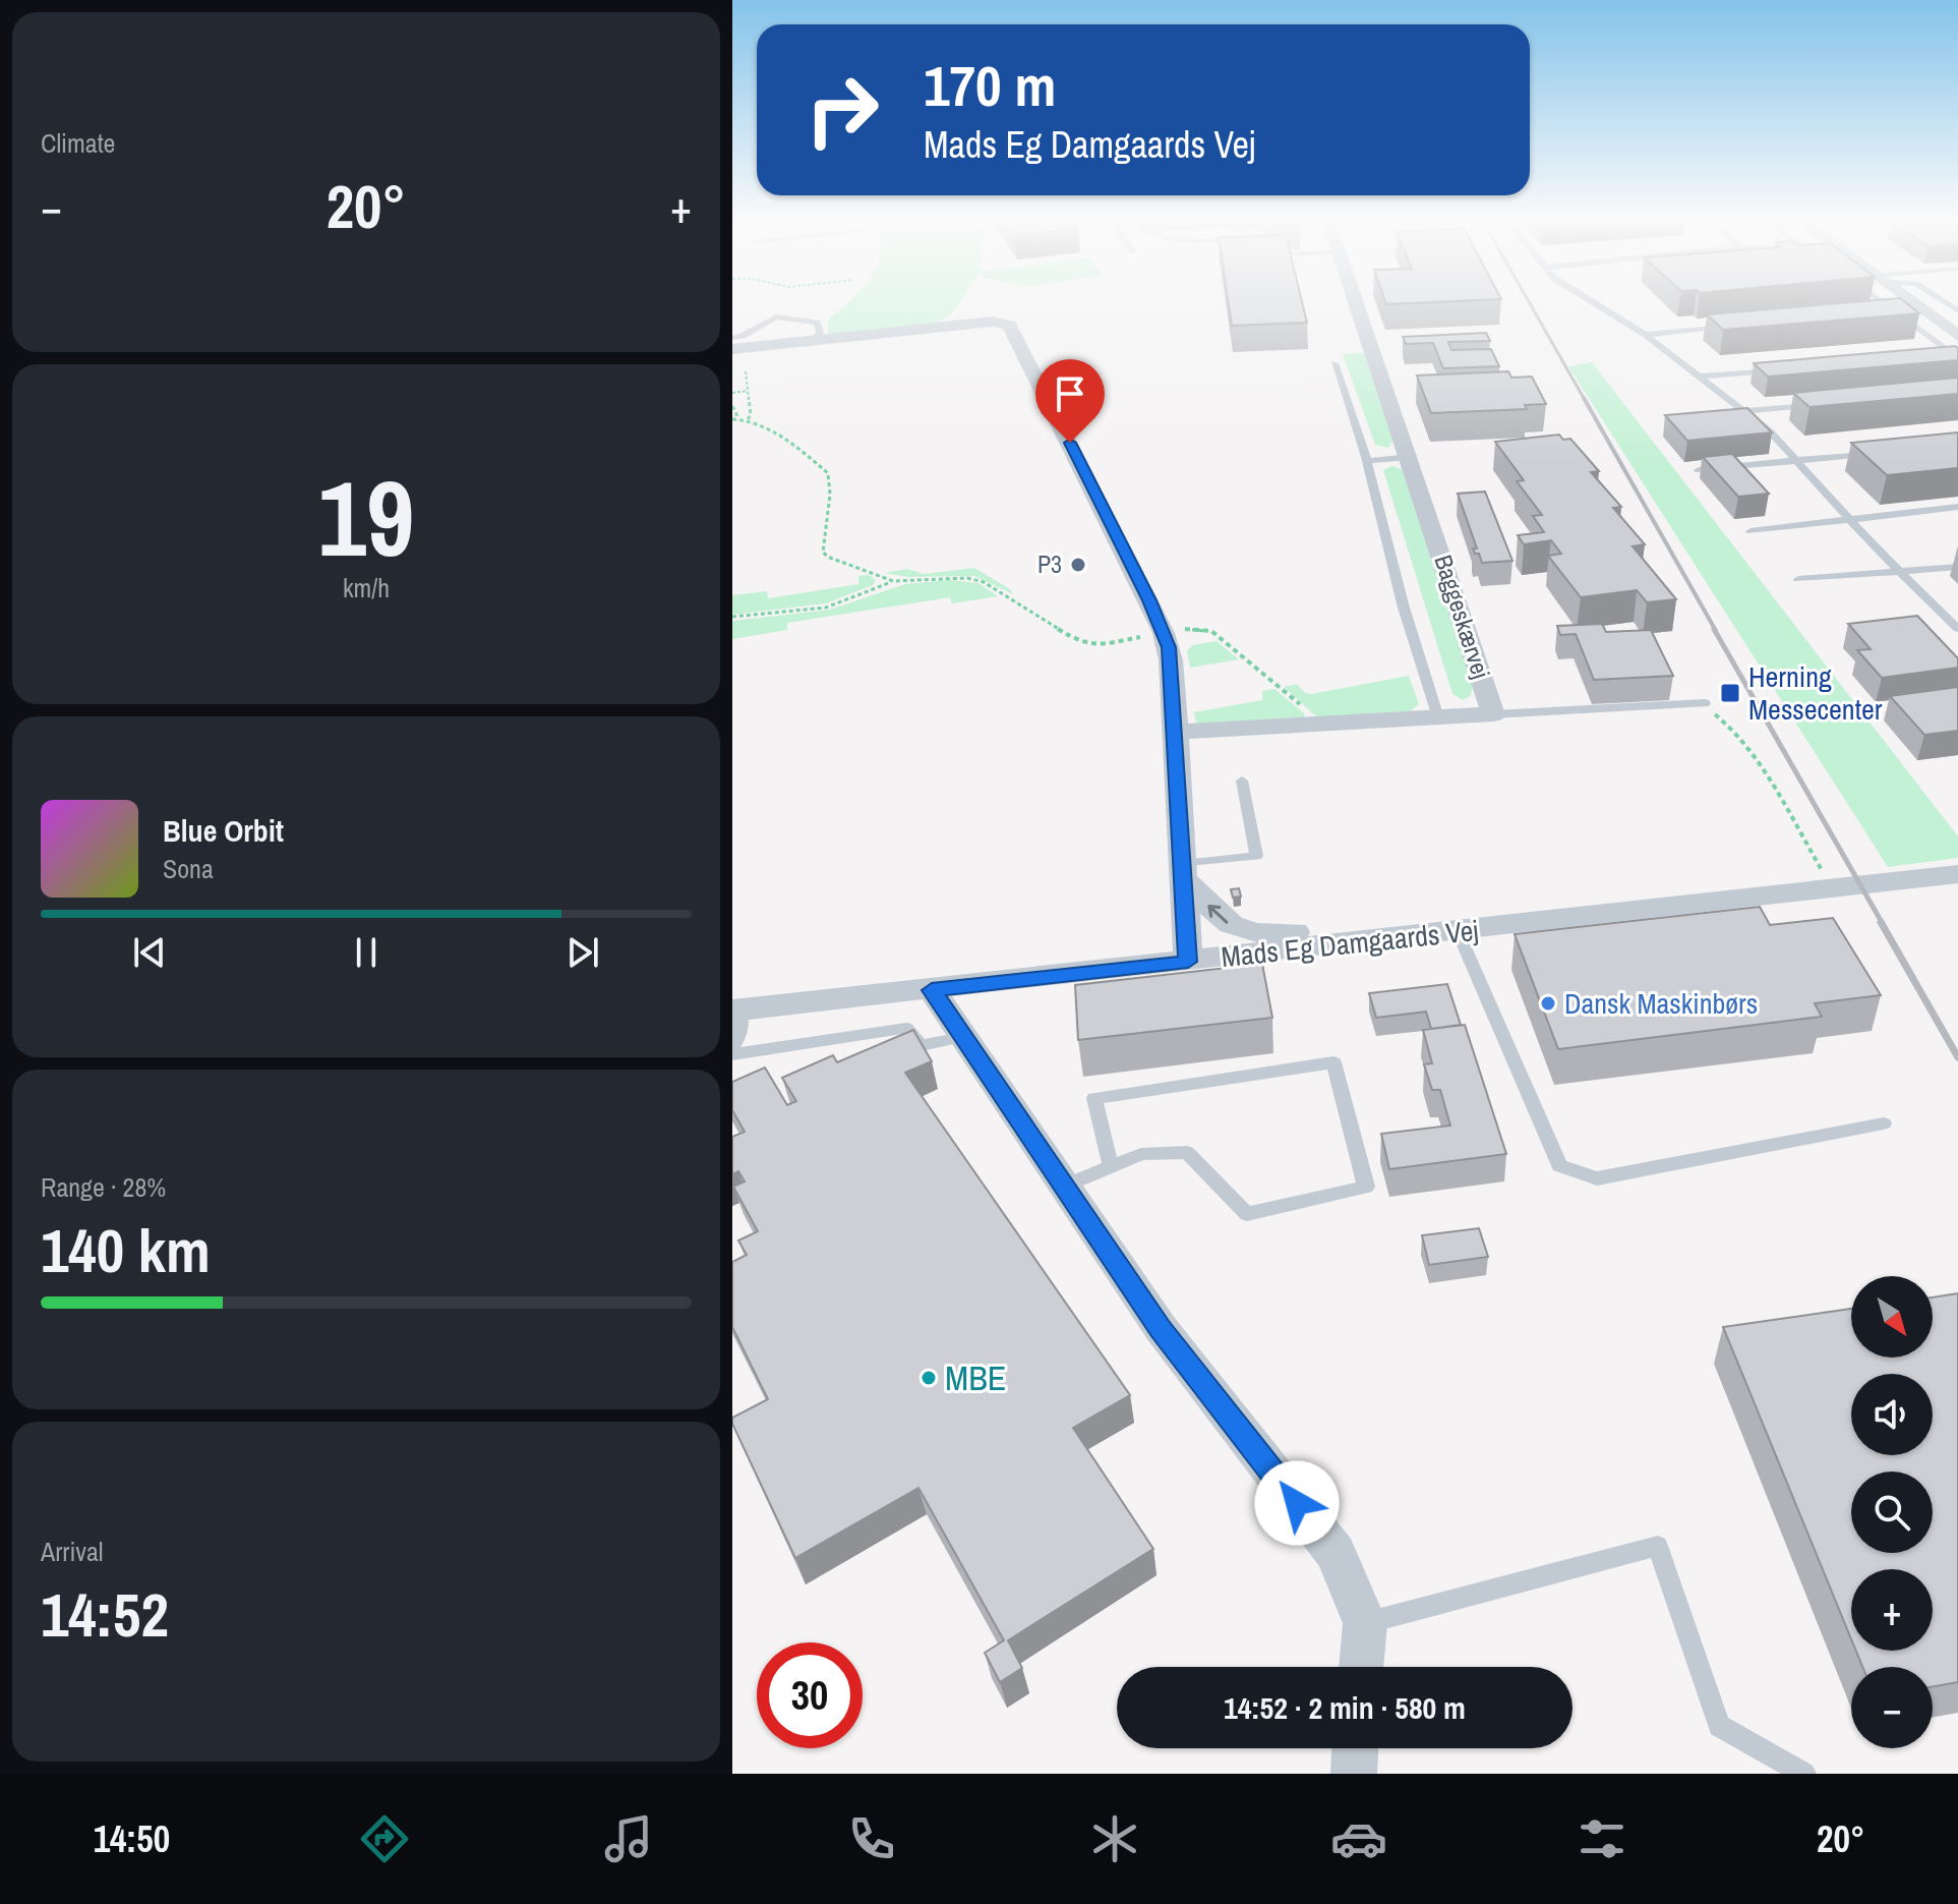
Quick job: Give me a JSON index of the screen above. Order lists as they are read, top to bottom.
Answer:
{
  "streets": {
    "street": ["Baggeskærvej", "Mads Eg Damgaards Vej"]
  },
  "places": {
    "other": ["P3", "Dansk Maskinbørs", "MBE"],
    "transit": ["Herning Messecenter"]
  },
  "north": "bottom right",
  "page": {
    "tile": [
      "Climate",
      ["19", "km/h"],
      ["Range · 28%", "140 km"],
      ["Arrival", "14:52"]
    ],
    "turn": ["170 m", "Mads Eg Damgaards Vej"],
    "heat": ["−", "20°", "+"],
    "song": ["Blue Orbit", "Sona"],
    "map_buttons": ["+", "−"],
    "limit": "30",
    "trip": "14:52 · 2 min · 580 m",
    "tabs": ["14:50", "20°"]
  }
}
